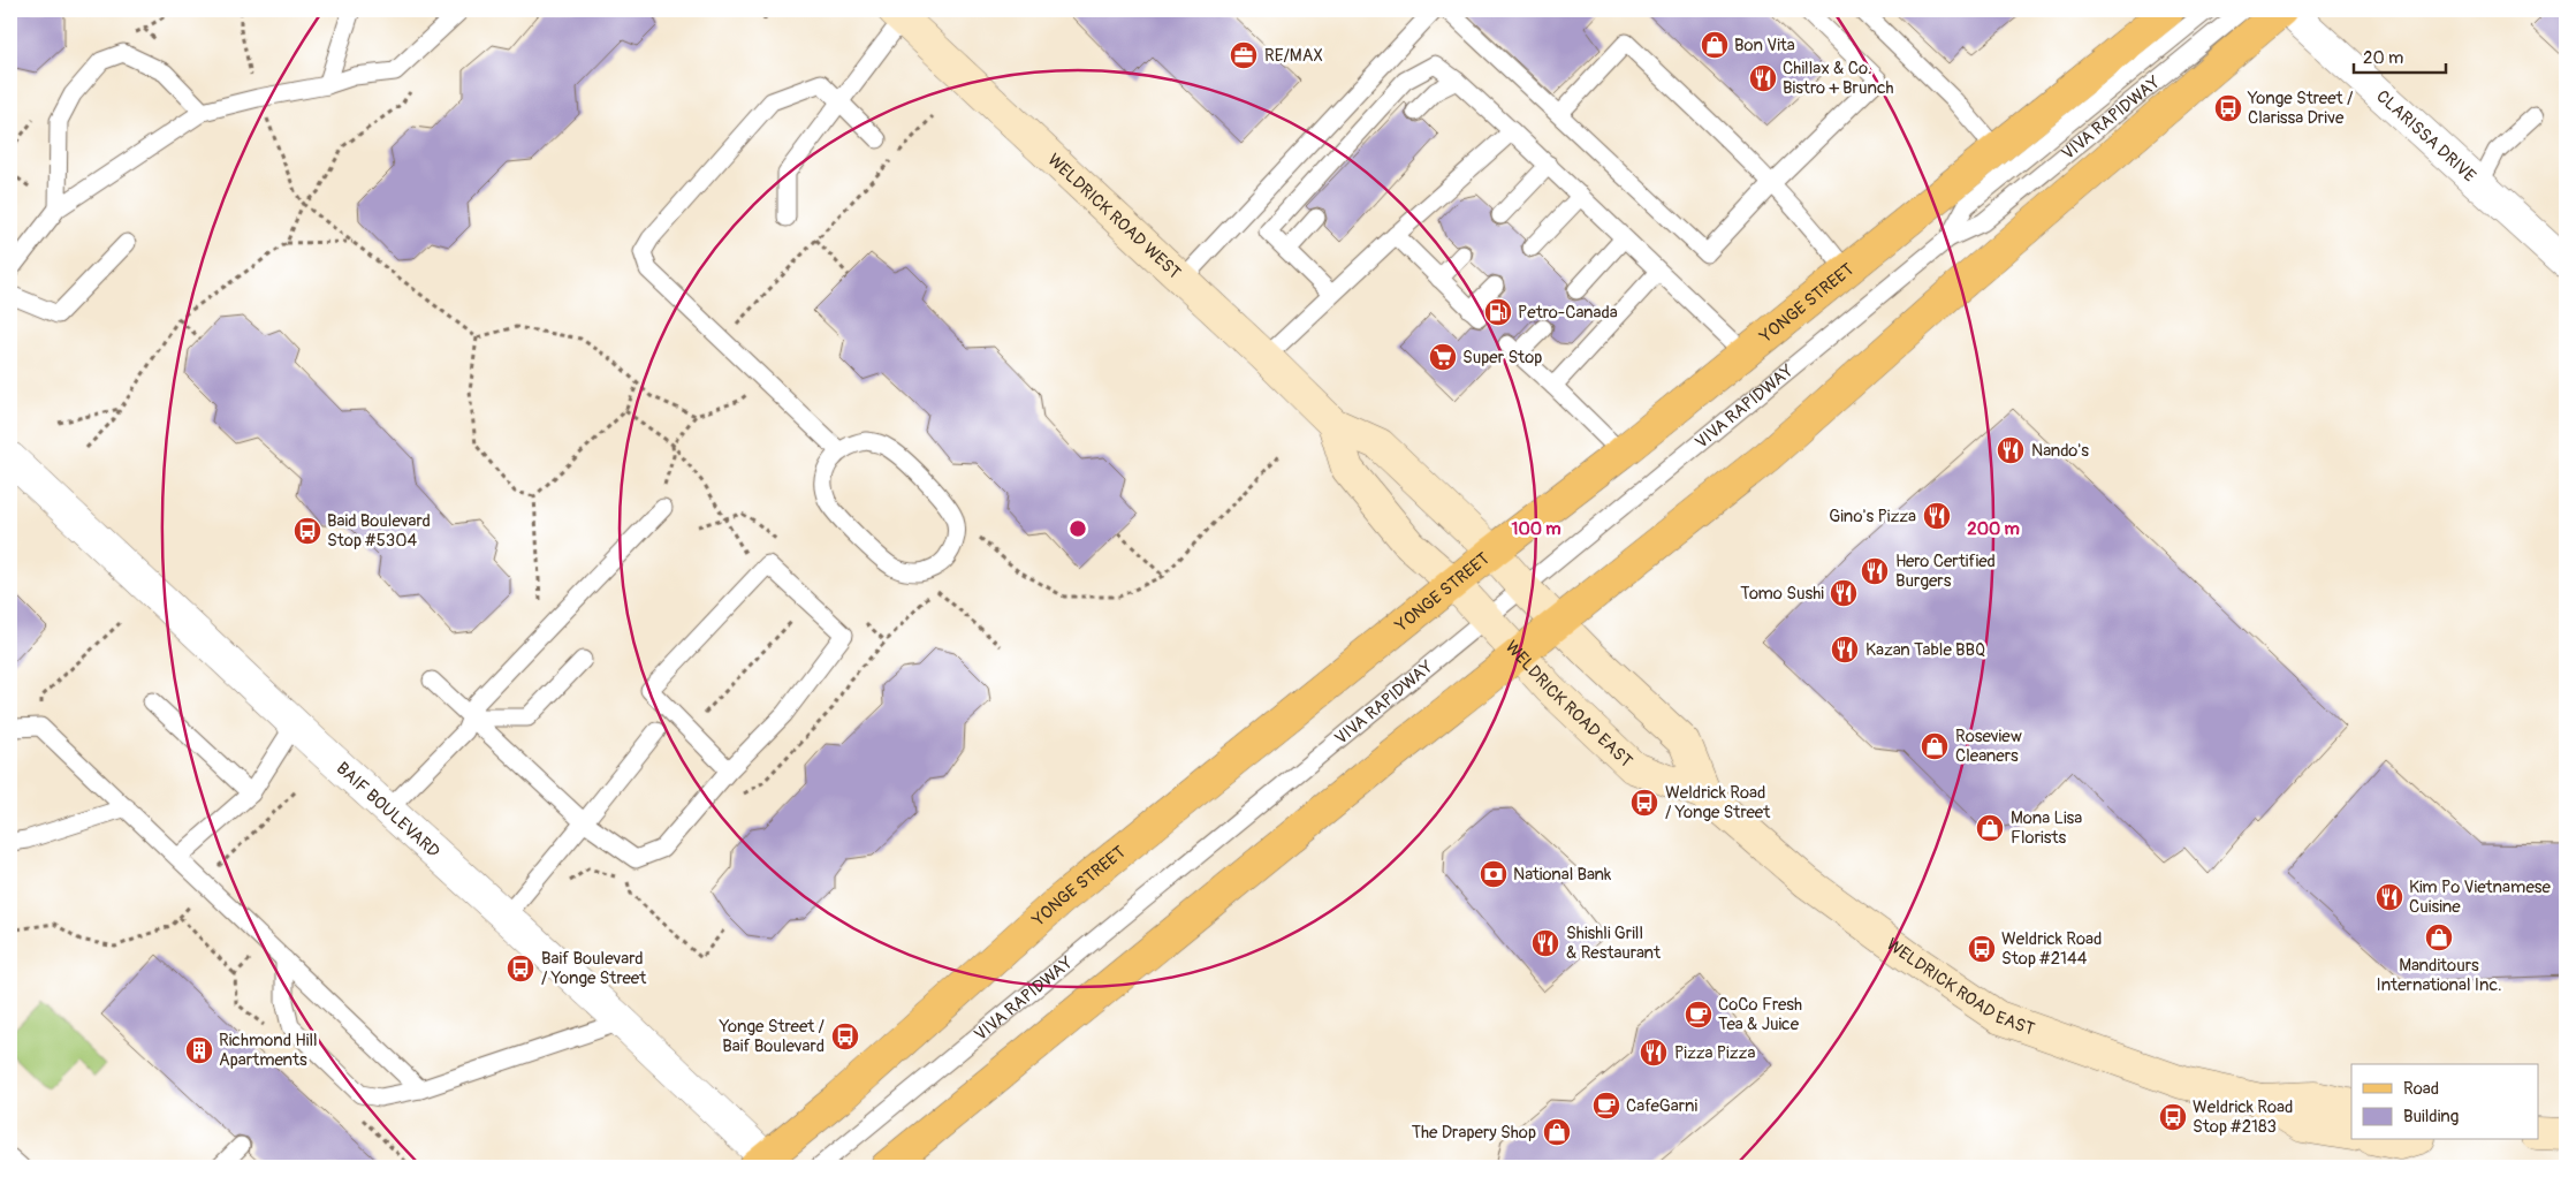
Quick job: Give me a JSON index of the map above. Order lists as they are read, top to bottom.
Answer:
{
  "streets": {
    "main road": ["YONGE STREET"],
    "street": [
      "CLARISSA DRIVE",
      "WELDRICK ROAD WEST",
      "WELDRICK ROAD EAST",
      "BAIF BOULEVARD"
    ],
    "lane": ["VIVA RAPIDWAY"]
  },
  "crossings": [
    ["VIVA RAPIDWAY", "WELDRICK ROAD EAST"],
    ["WELDRICK ROAD WEST", "YONGE STREET"],
    ["WELDRICK ROAD WEST", "WELDRICK ROAD EAST"],
    ["YONGE STREET", "WELDRICK ROAD EAST"],
    ["YONGE STREET", "BAIF BOULEVARD"]
  ],
  "places": {
    "shop": [
      "Bon Vita",
      "Roseview Cleaners",
      "Mona Lisa Florists",
      "Manditours International Inc.",
      "The Drapery Shop"
    ],
    "office": ["RE/MAX"],
    "restaurant": [
      "Chillax & Co. Bistro + Brunch",
      "Nando's",
      "Gino's Pizza",
      "Hero Certified Burgers",
      "Tomo Sushi",
      "Kazan Table BBQ",
      "Kim Po Vietnamese Cuisine",
      "Shishli Grill & Restaurant",
      "Pizza Pizza"
    ],
    "bus stop": [
      "Yonge Street / Clarissa Drive",
      "Baid Boulevard Stop #5304",
      "Weldrick Road / Yonge Street",
      "Weldrick Road Stop #2144",
      "Baif Boulevard / Yonge Street",
      "Yonge Street / Baif Boulevard",
      "Weldrick Road Stop #2183"
    ],
    "fuel station": ["Petro-Canada"],
    "supermarket": ["Super Stop"],
    "bank": ["National Bank"],
    "cafe": ["CoCo Fresh Tea & Juice", "CafeGarni"],
    "building": ["Richmond Hill Apartments"]
  },
  "legend": ["Road", "Building"],
  "scale_bar": "20 m",
  "rings": ["100 m", "200 m"]
}
